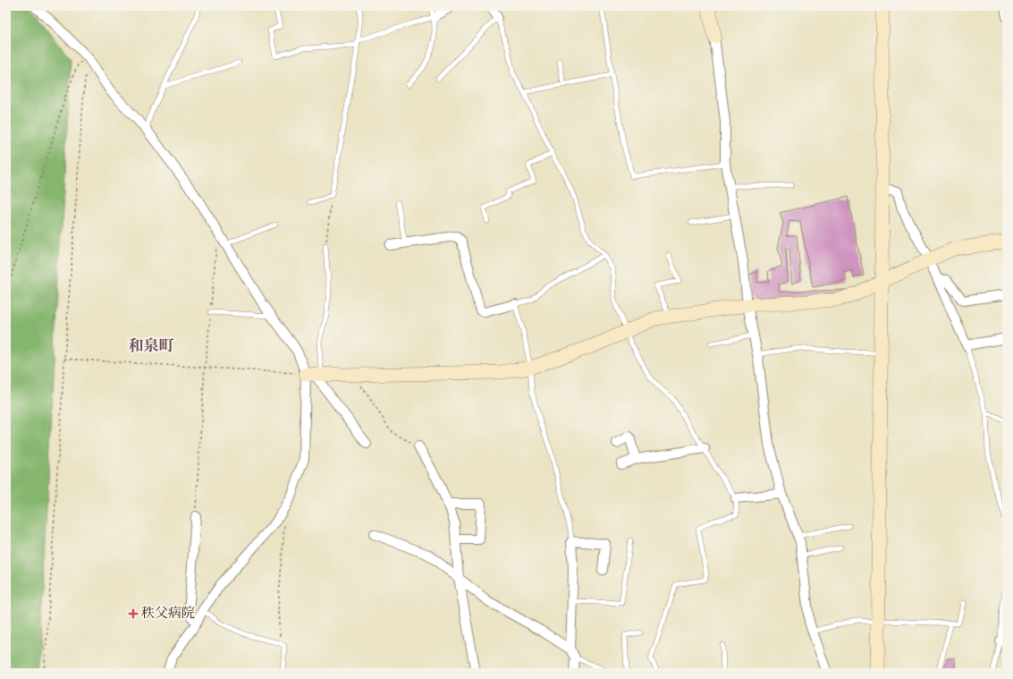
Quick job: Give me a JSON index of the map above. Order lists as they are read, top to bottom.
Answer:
{
  "districts": ["和泉町"],
  "places": {
    "health": ["秩父病院"]
  }
}
